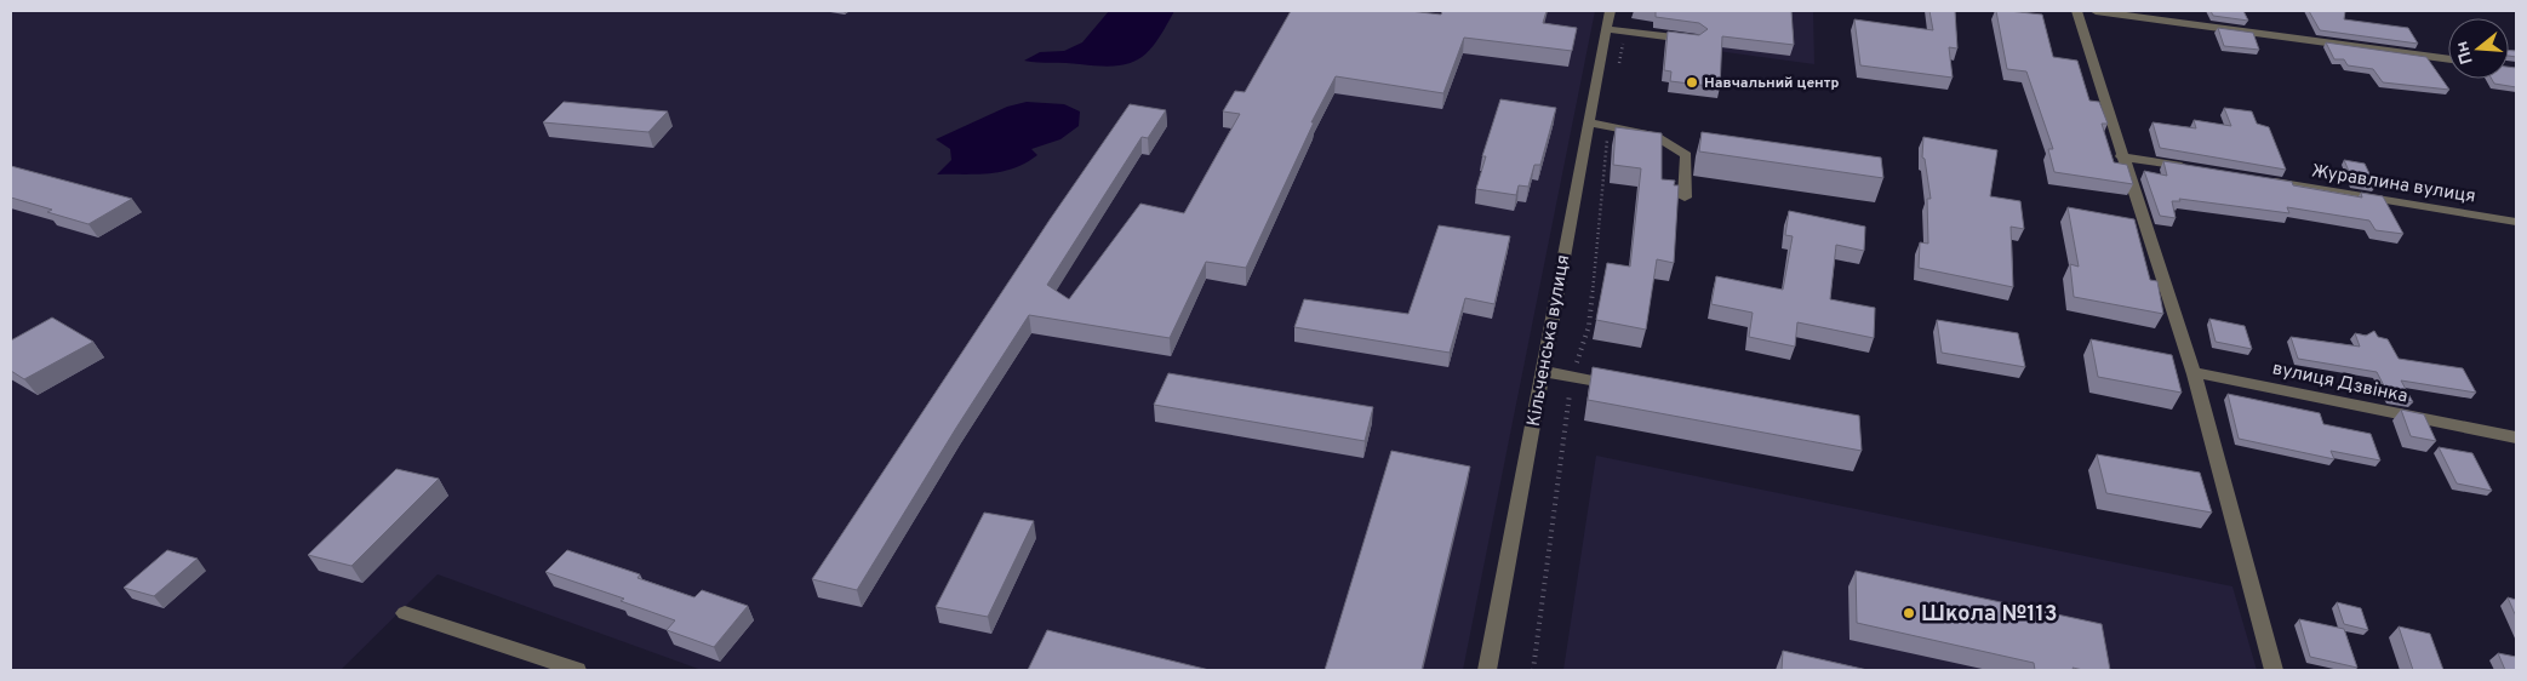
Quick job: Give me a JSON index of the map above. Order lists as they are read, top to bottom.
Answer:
{
  "streets": {
    "street": ["Журавлина вулиця", "Кільченська вулиця", "вулиця Дзвінка"]
  },
  "places": ["Навчальний центр", "Школа №113"],
  "north": "left"
}
